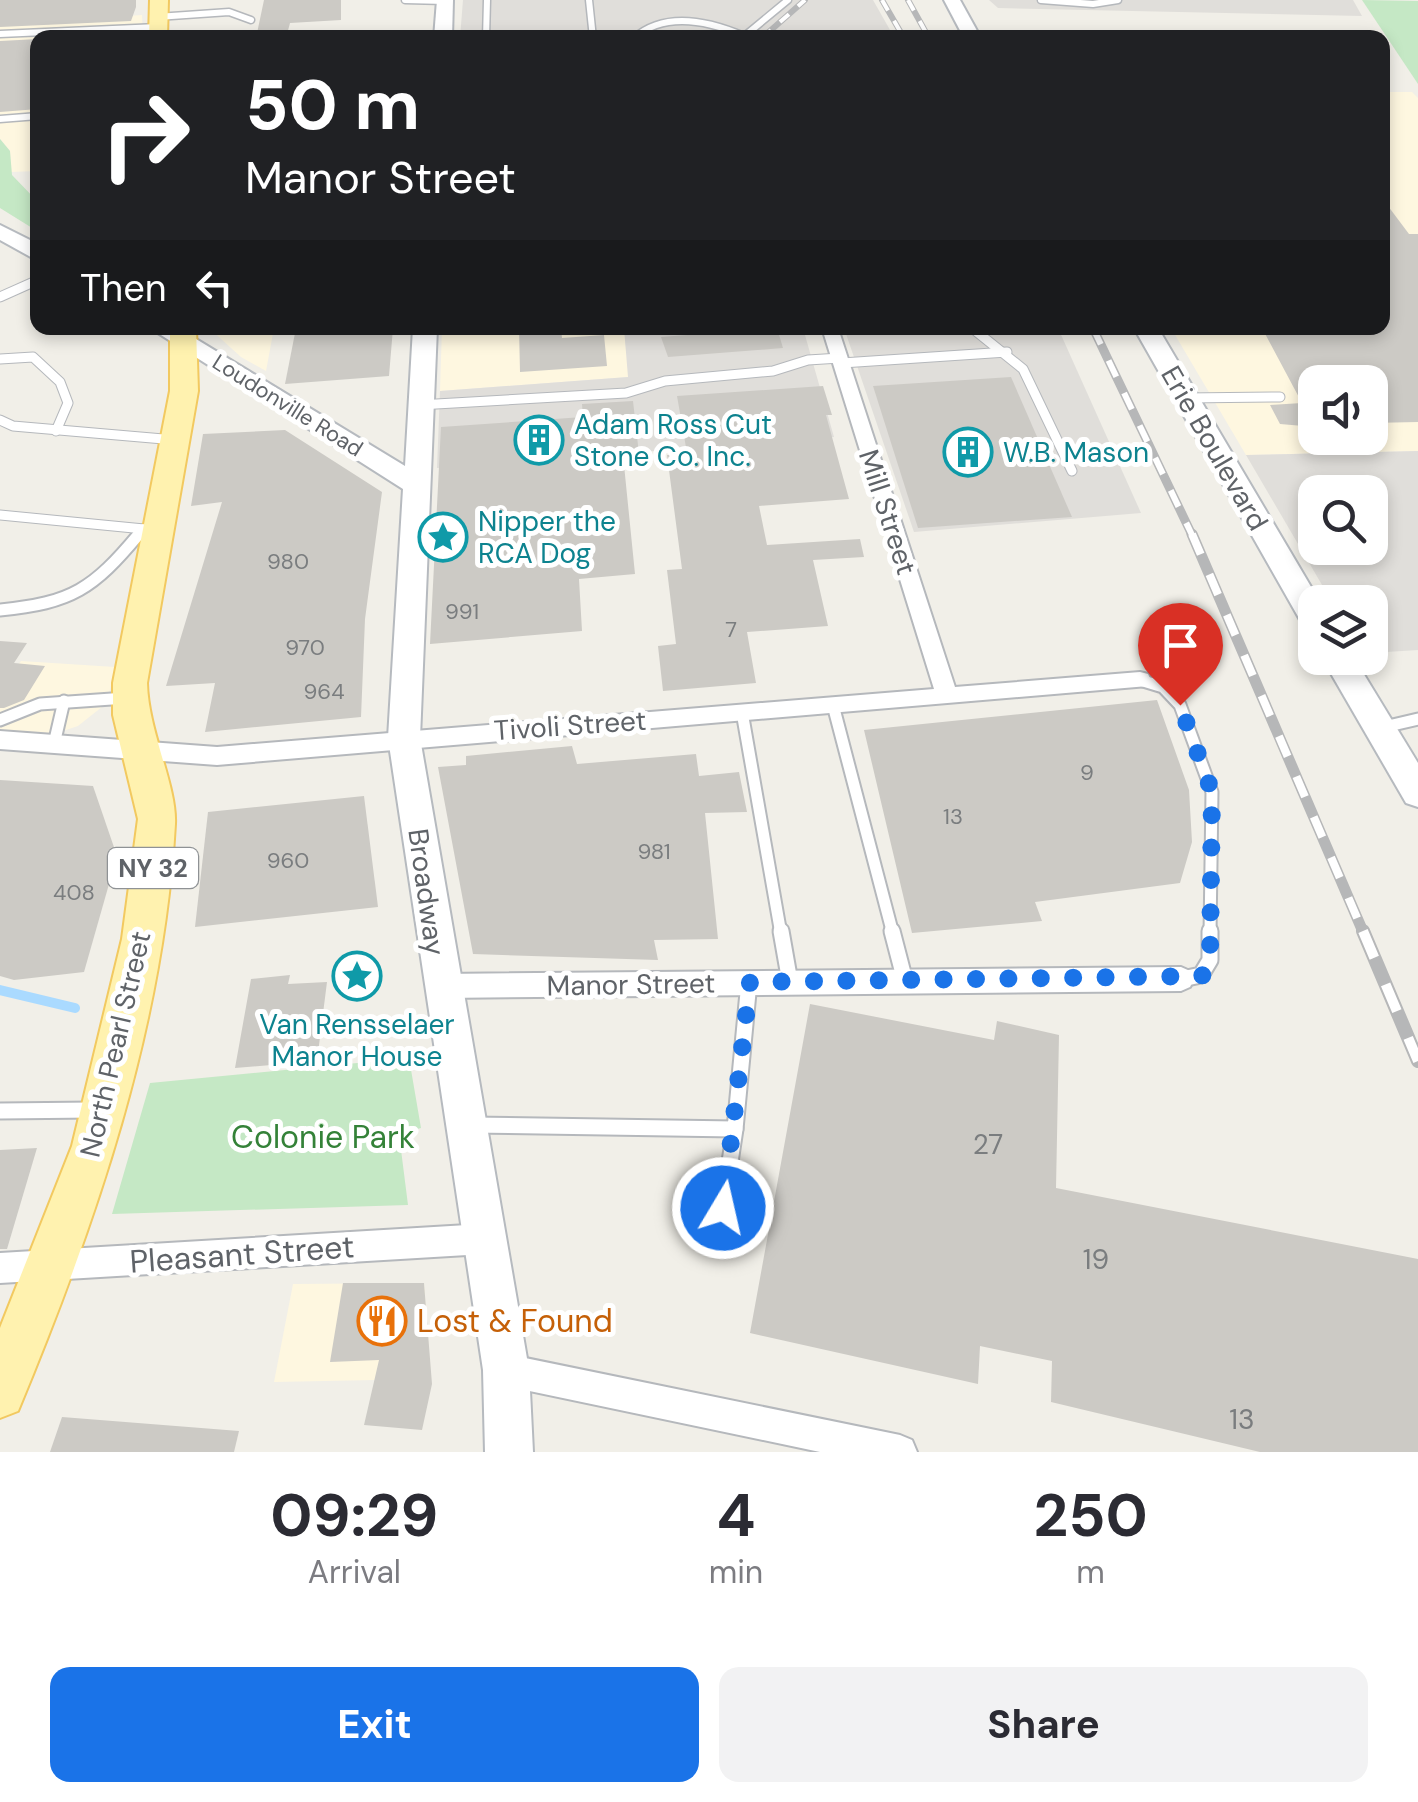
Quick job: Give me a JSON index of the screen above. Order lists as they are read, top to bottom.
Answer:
{
  "streets": {
    "main road": ["NY 32", "North Pearl Street"],
    "street": [
      "Loudonville Road",
      "Erie Boulevard",
      "Mill Street",
      "Tivoli Street",
      "Broadway",
      "Manor Street",
      "Pleasant Street"
    ]
  },
  "crossings": [
    ["Loudonville Road", "Broadway"],
    ["Mill Street", "Tivoli Street"],
    ["Tivoli Street", "Broadway"],
    ["Tivoli Street", "North Pearl Street"],
    ["Broadway", "Manor Street"],
    ["Broadway", "Pleasant Street"],
    ["North Pearl Street", "Pleasant Street"]
  ],
  "parks": ["Colonie Park"],
  "places": {
    "building": ["Adam Ross Cut Stone Co. Inc.", "W.B. Mason"],
    "place": ["Nipper the RCA Dog", "Van Rensselaer Manor House"],
    "restaurant": ["Lost & Found"]
  },
  "house_numbers": [
    "980",
    "991",
    "7",
    "970",
    "964",
    "9",
    "13",
    "981",
    "960",
    "408",
    "27",
    "19",
    "13"
  ],
  "page": {
    "turn": ["50 m", "Manor Street"],
    "then": "Then",
    "eta": [
      "09:29",
      "Arrival",
      "4",
      "min",
      "250",
      "m"
    ],
    "buttons": ["Exit", "Share"]
  }
}
